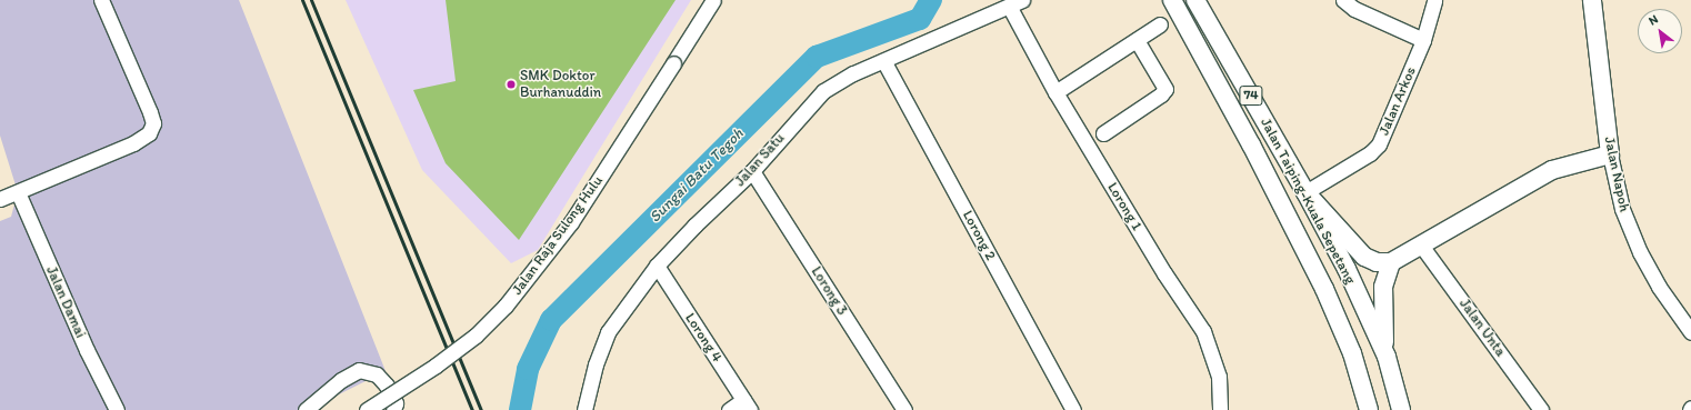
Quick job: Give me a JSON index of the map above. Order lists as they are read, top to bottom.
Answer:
{
  "streets": {
    "main road": ["74", "Jalan Napoh", "Jalan Taiping-Kuala Sepetang"],
    "street": [
      "Jalan Arkos",
      "Jalan Satu",
      "Lorong 1",
      "Jalan Raja Sulong Hulu",
      "Lorong 2",
      "Lorong 3",
      "Jalan Damai",
      "Jalan Unta",
      "Lorong 4"
    ]
  },
  "crossings": [
    ["Jalan Arkos", "Jalan Taiping-Kuala Sepetang"],
    ["Jalan Satu", "Lorong 1"],
    ["Jalan Satu", "Lorong 2"],
    ["Jalan Satu", "Lorong 3"],
    ["Jalan Satu", "Lorong 4"]
  ],
  "water": ["Sungai Batu Tegoh"],
  "places": ["SMK Doktor Burhanuddin"],
  "north": "top left"
}
